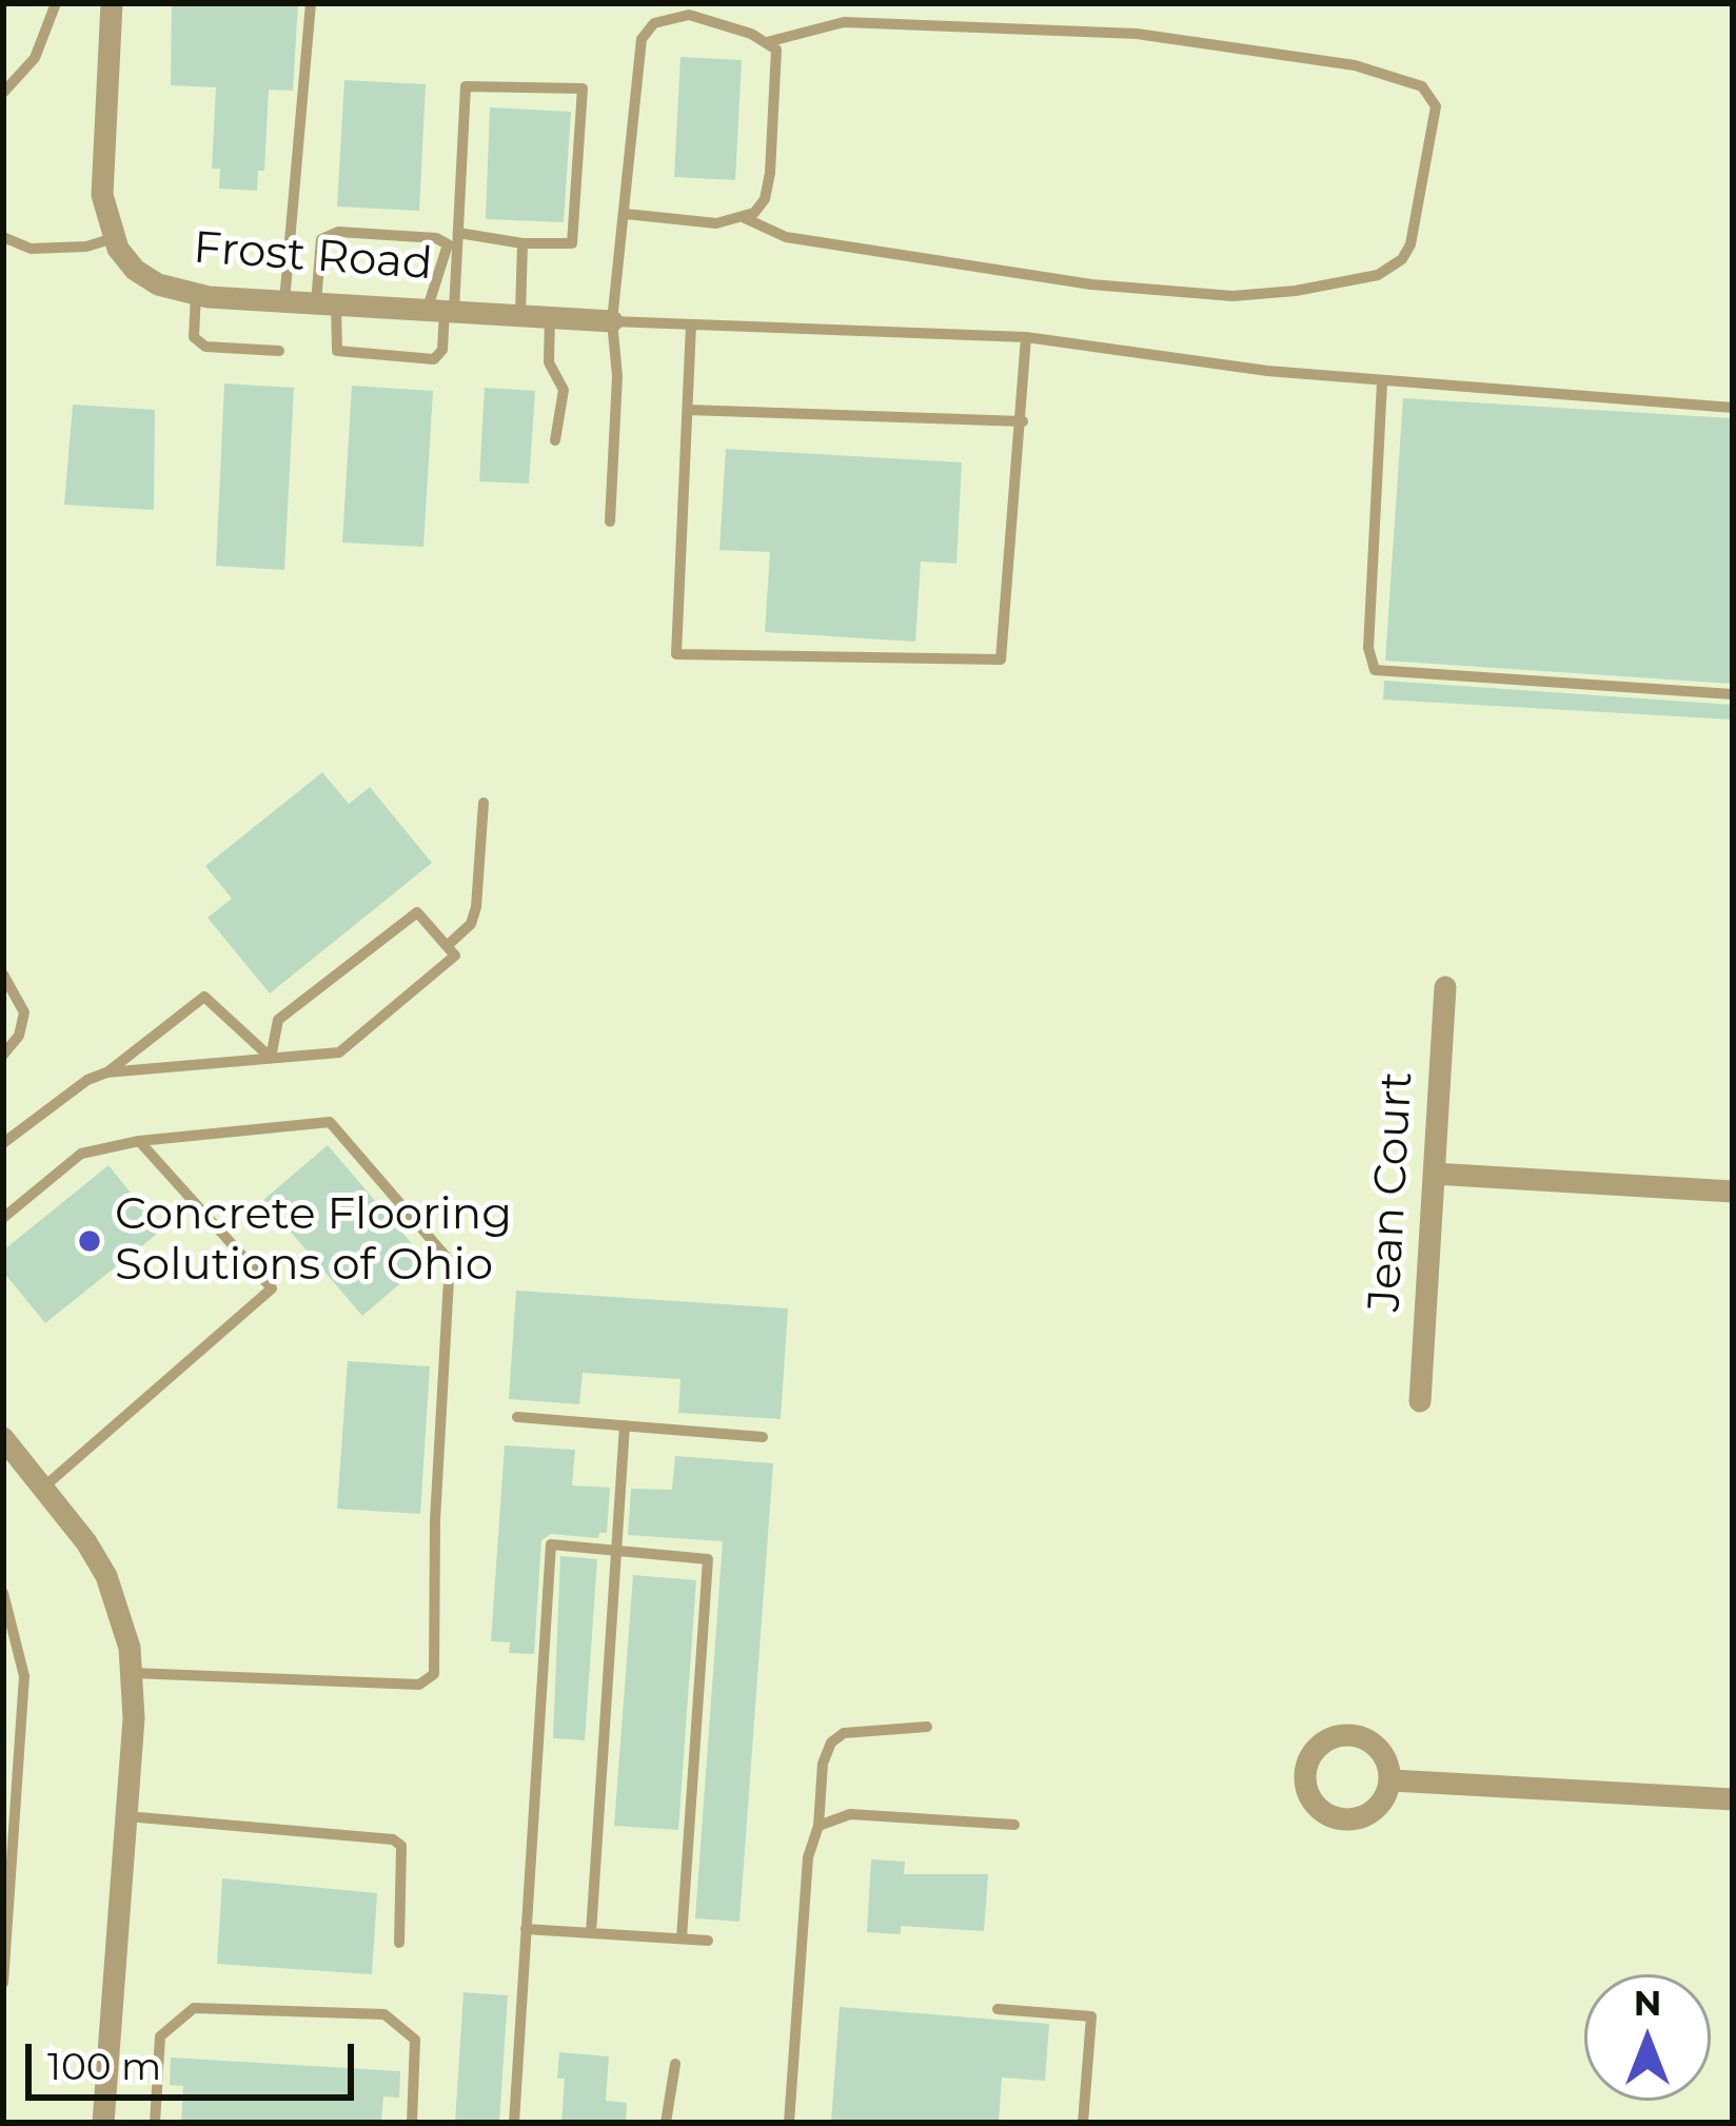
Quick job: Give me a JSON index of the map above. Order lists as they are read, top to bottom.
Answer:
{
  "streets": {
    "street": ["Frost Road", "Jean Court"]
  },
  "places": ["Concrete Flooring Solutions of Ohio"],
  "scale_bar": "100 m",
  "north": "top"
}
